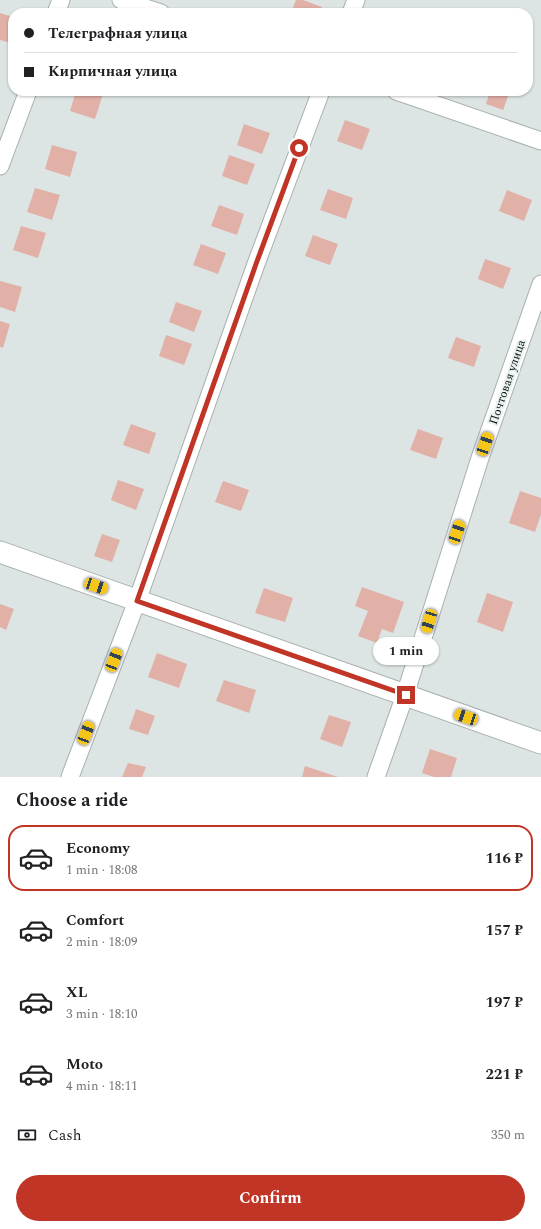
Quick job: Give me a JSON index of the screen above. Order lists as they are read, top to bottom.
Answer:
{
  "streets": {
    "street": ["Почтовая улица"]
  },
  "page": {
    "banner": ["Телеграфная улица", "Кирпичная улица"],
    "bubble": "1 min",
    "heading": "Choose a ride",
    "list": [
      {
        "name": "Economy",
        "note": "1 min · 18:08",
        "value": "116 ₽"
      },
      {
        "name": "Comfort",
        "note": "2 min · 18:09",
        "value": "157 ₽"
      },
      {
        "name": "XL",
        "note": "3 min · 18:10",
        "value": "197 ₽"
      },
      {
        "name": "Moto",
        "note": "4 min · 18:11",
        "value": "221 ₽"
      }
    ],
    "pay": ["Cash", "350 m"],
    "buttons": "Confirm"
  }
}
